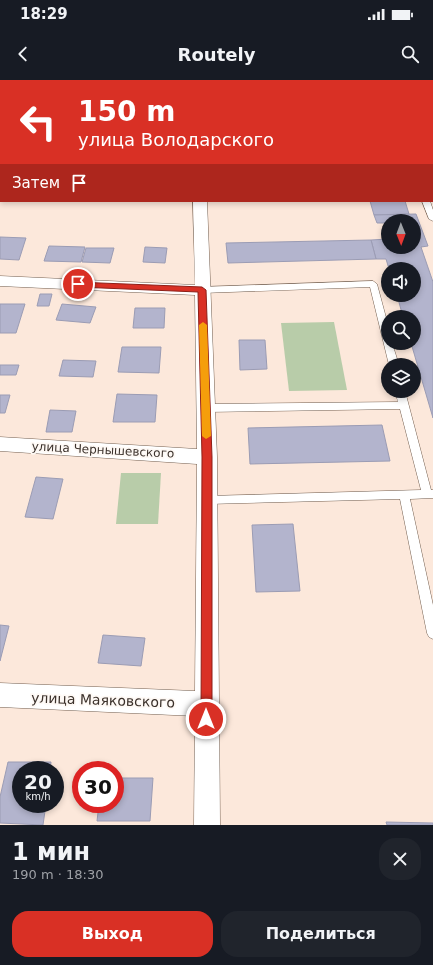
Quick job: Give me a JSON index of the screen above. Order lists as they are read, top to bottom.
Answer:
{
  "streets": {
    "street": ["улица Чернышевского", "улица Маяковского"]
  },
  "north": "bottom",
  "page": {
    "status": "18:29",
    "header": "Routely",
    "turn": ["150 m", "улица Володарского"],
    "then": "Затем",
    "speed": "20 km/h",
    "limit": "30",
    "heading": ["1 мин", "190 m · 18:30"],
    "buttons": ["Выход", "Поделиться"]
  }
}
